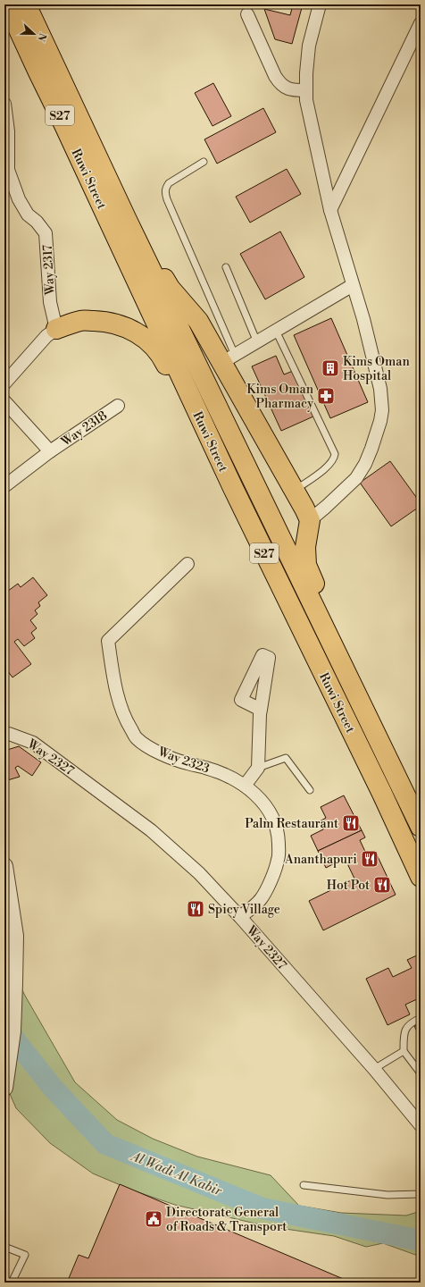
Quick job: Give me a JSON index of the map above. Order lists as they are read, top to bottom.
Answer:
{
  "streets": {
    "main road": ["S27", "Ruwi Street"],
    "street": [
      "Way 2317",
      "Way 2318",
      "Way 2327",
      "Way 2323"
    ]
  },
  "crossings": [
    ["Way 2327", "Way 2323"]
  ],
  "water": ["Al Wadi Al Kabir"],
  "places": {
    "building": ["Kims Oman Hospital"],
    "pharmacy": ["Kims Oman Pharmacy"],
    "restaurant": [
      "Palm Restaurant",
      "Ananthapuri",
      "Hot Pot",
      "Spicy Village"
    ],
    "public building": ["Directorate General of Roads & Transport"]
  },
  "north": "right"
}
